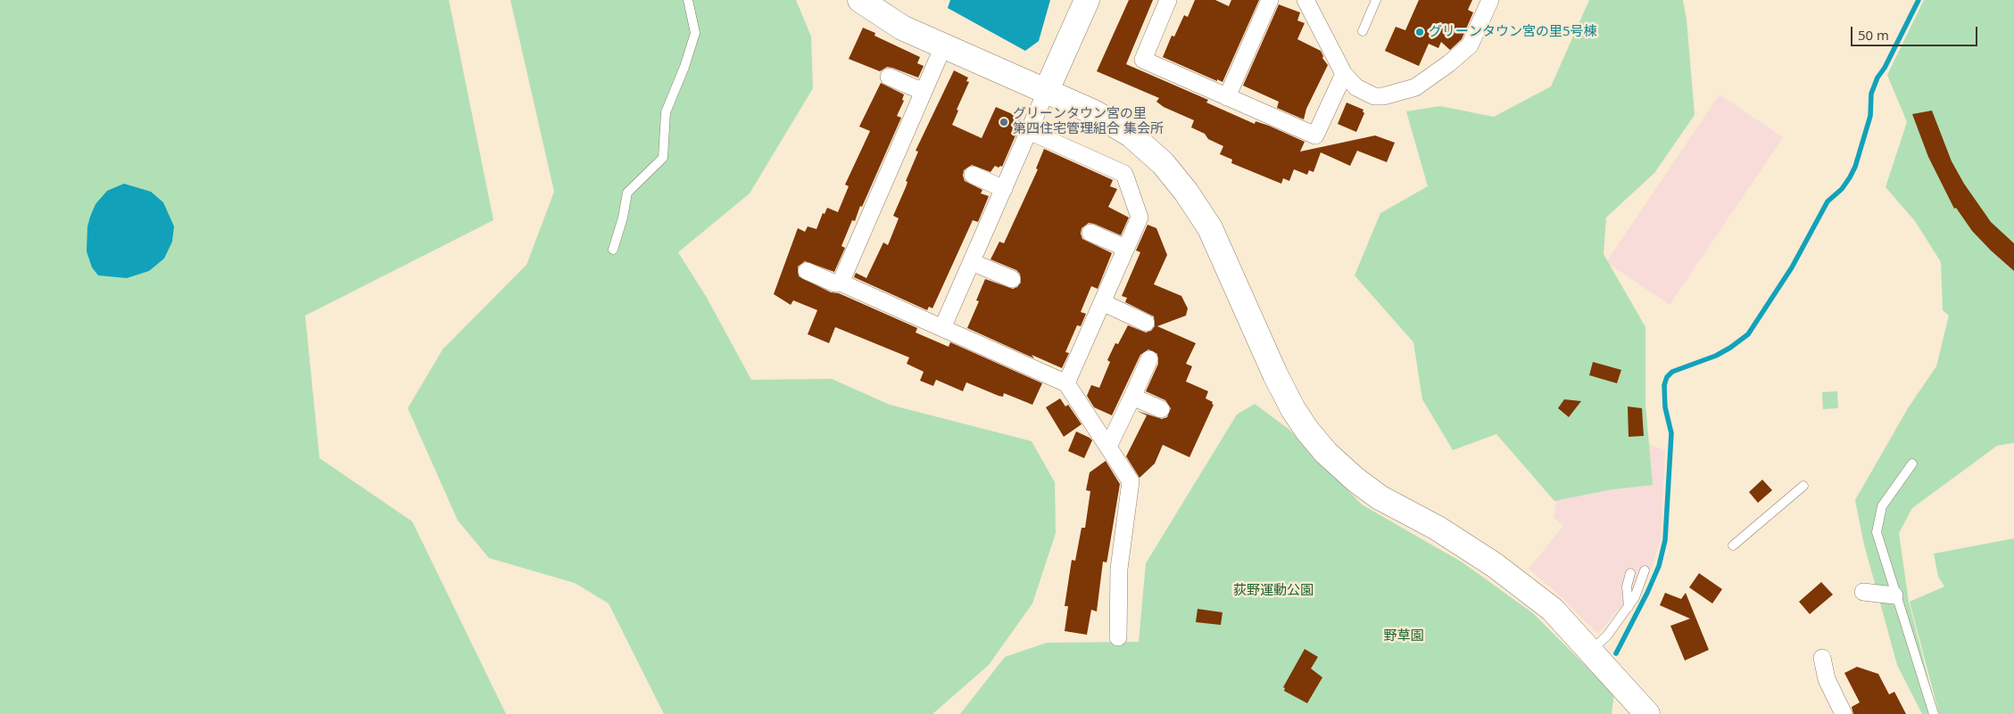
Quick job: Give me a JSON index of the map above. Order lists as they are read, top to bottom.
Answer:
{
  "parks": ["荻野運動公園", "野草園"],
  "places": ["グリーンタウン宮の里5号棟", "グリーンタウン宮の里 第四住宅管理組合 集会所"],
  "scale_bar": "50 m"
}
